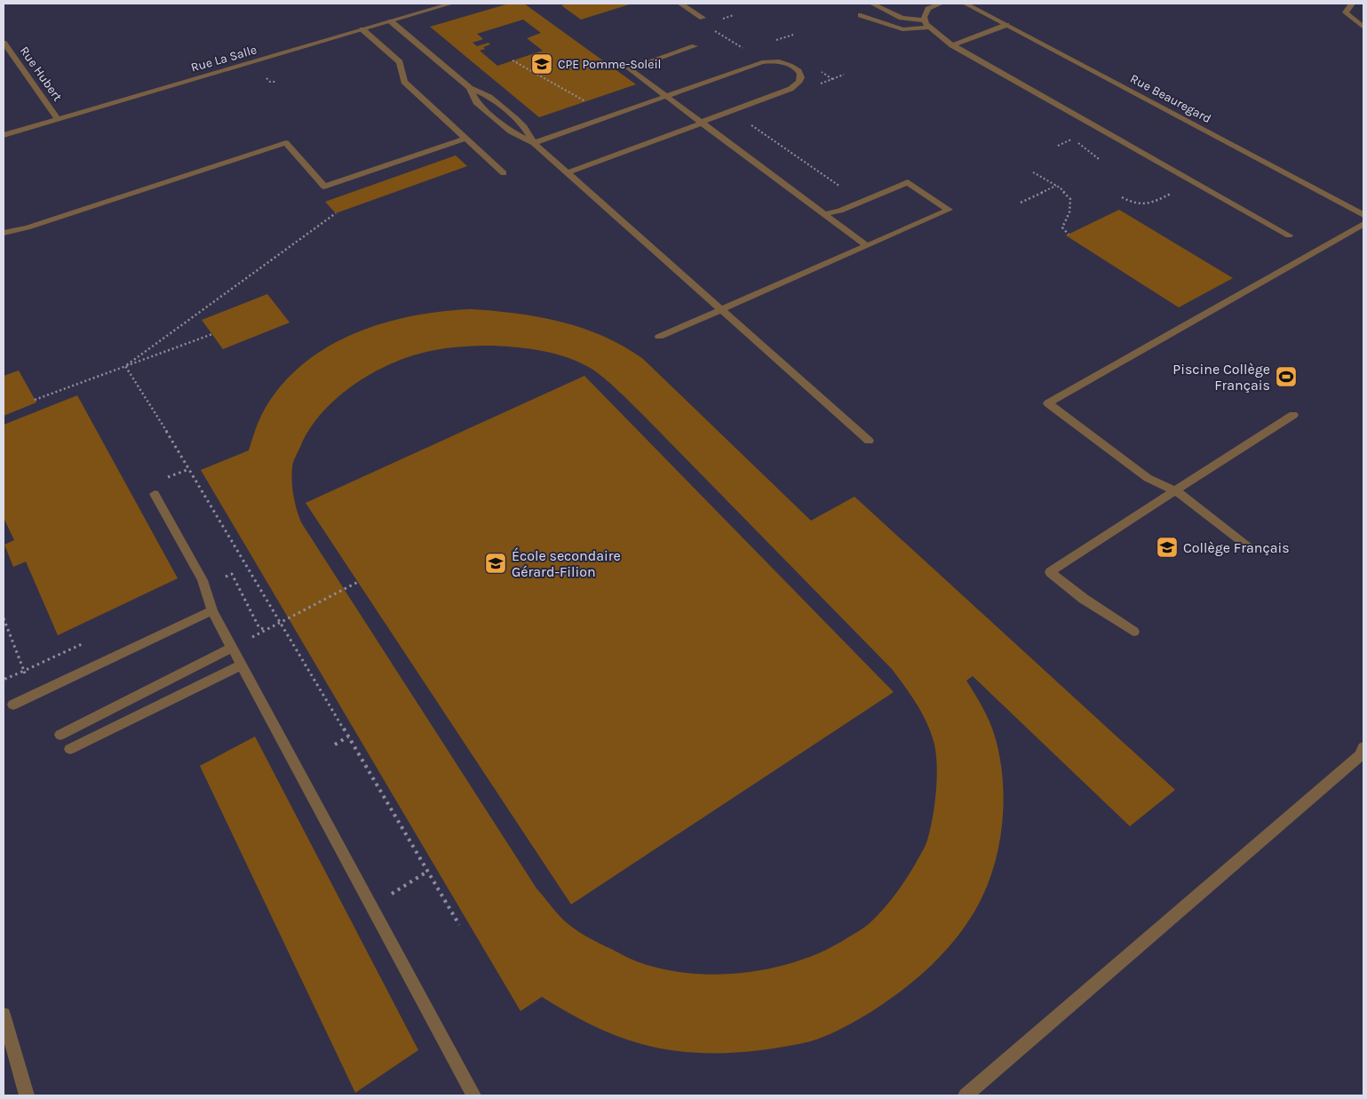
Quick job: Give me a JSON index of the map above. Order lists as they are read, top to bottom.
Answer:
{
  "streets": {
    "street": ["Rue La Salle", "Rue Hubert", "Rue Beauregard"]
  },
  "crossings": [
    ["Rue La Salle", "Rue Hubert"]
  ],
  "places": {
    "school or university": ["CPE Pomme-Soleil", "Collège Français", "École secondaire Gérard-Filion"],
    "sports": ["Piscine Collège Français"]
  }
}
